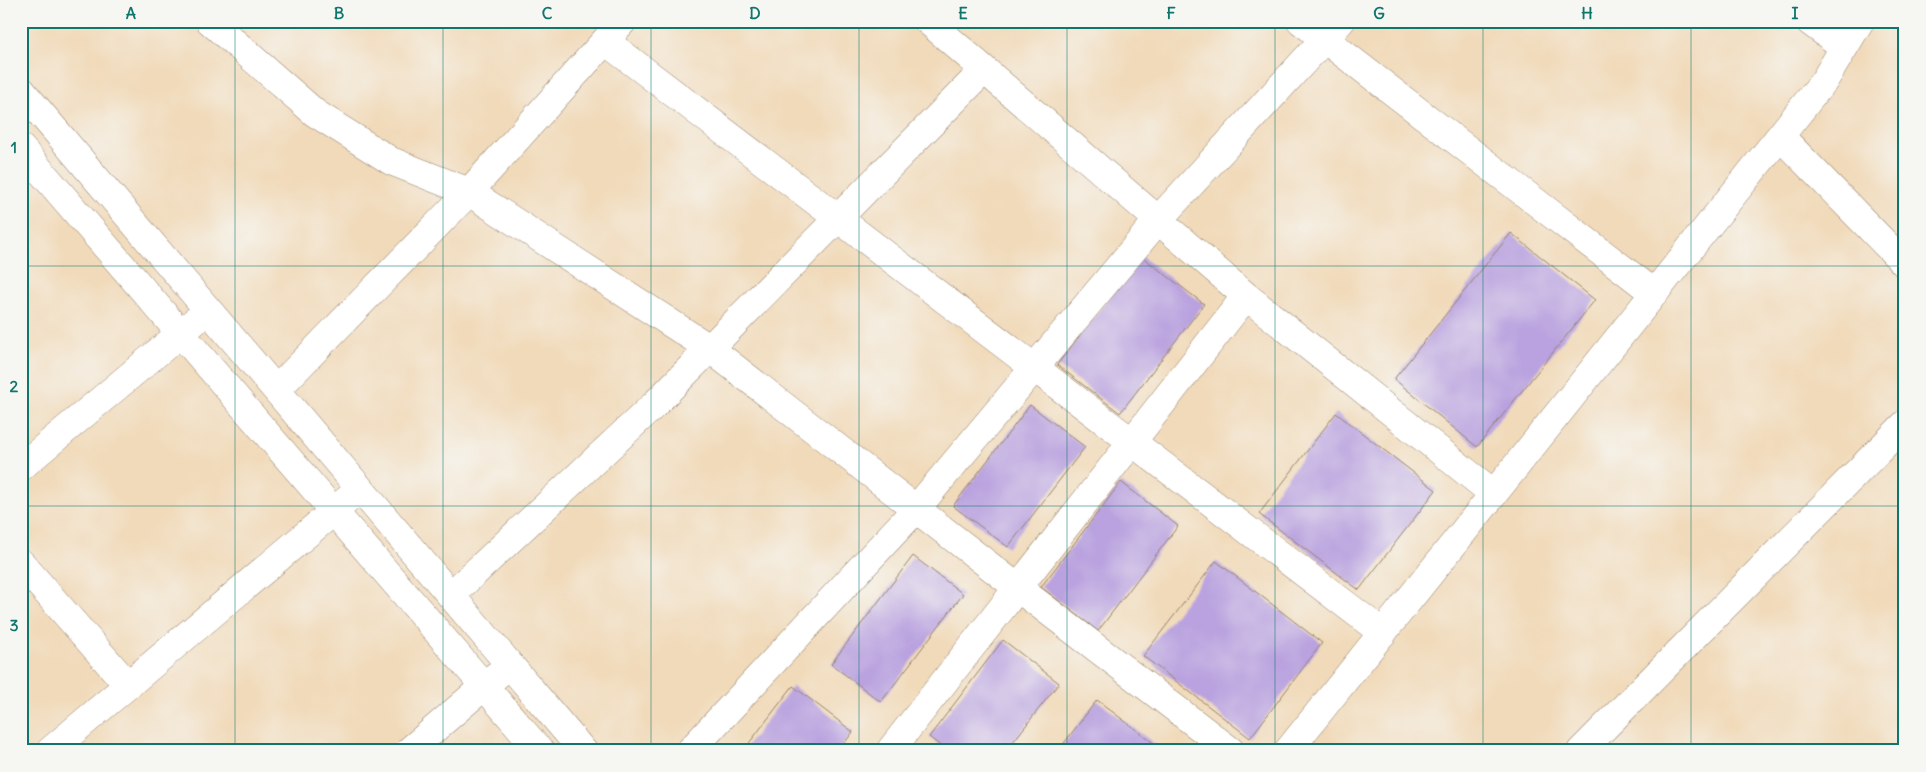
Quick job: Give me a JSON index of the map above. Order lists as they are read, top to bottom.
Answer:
{
  "grid": {
    "columns": [
      "A",
      "B",
      "C",
      "D",
      "E",
      "F",
      "G",
      "H",
      "I"
    ],
    "rows": ["1", "2", "3"]
  }
}
